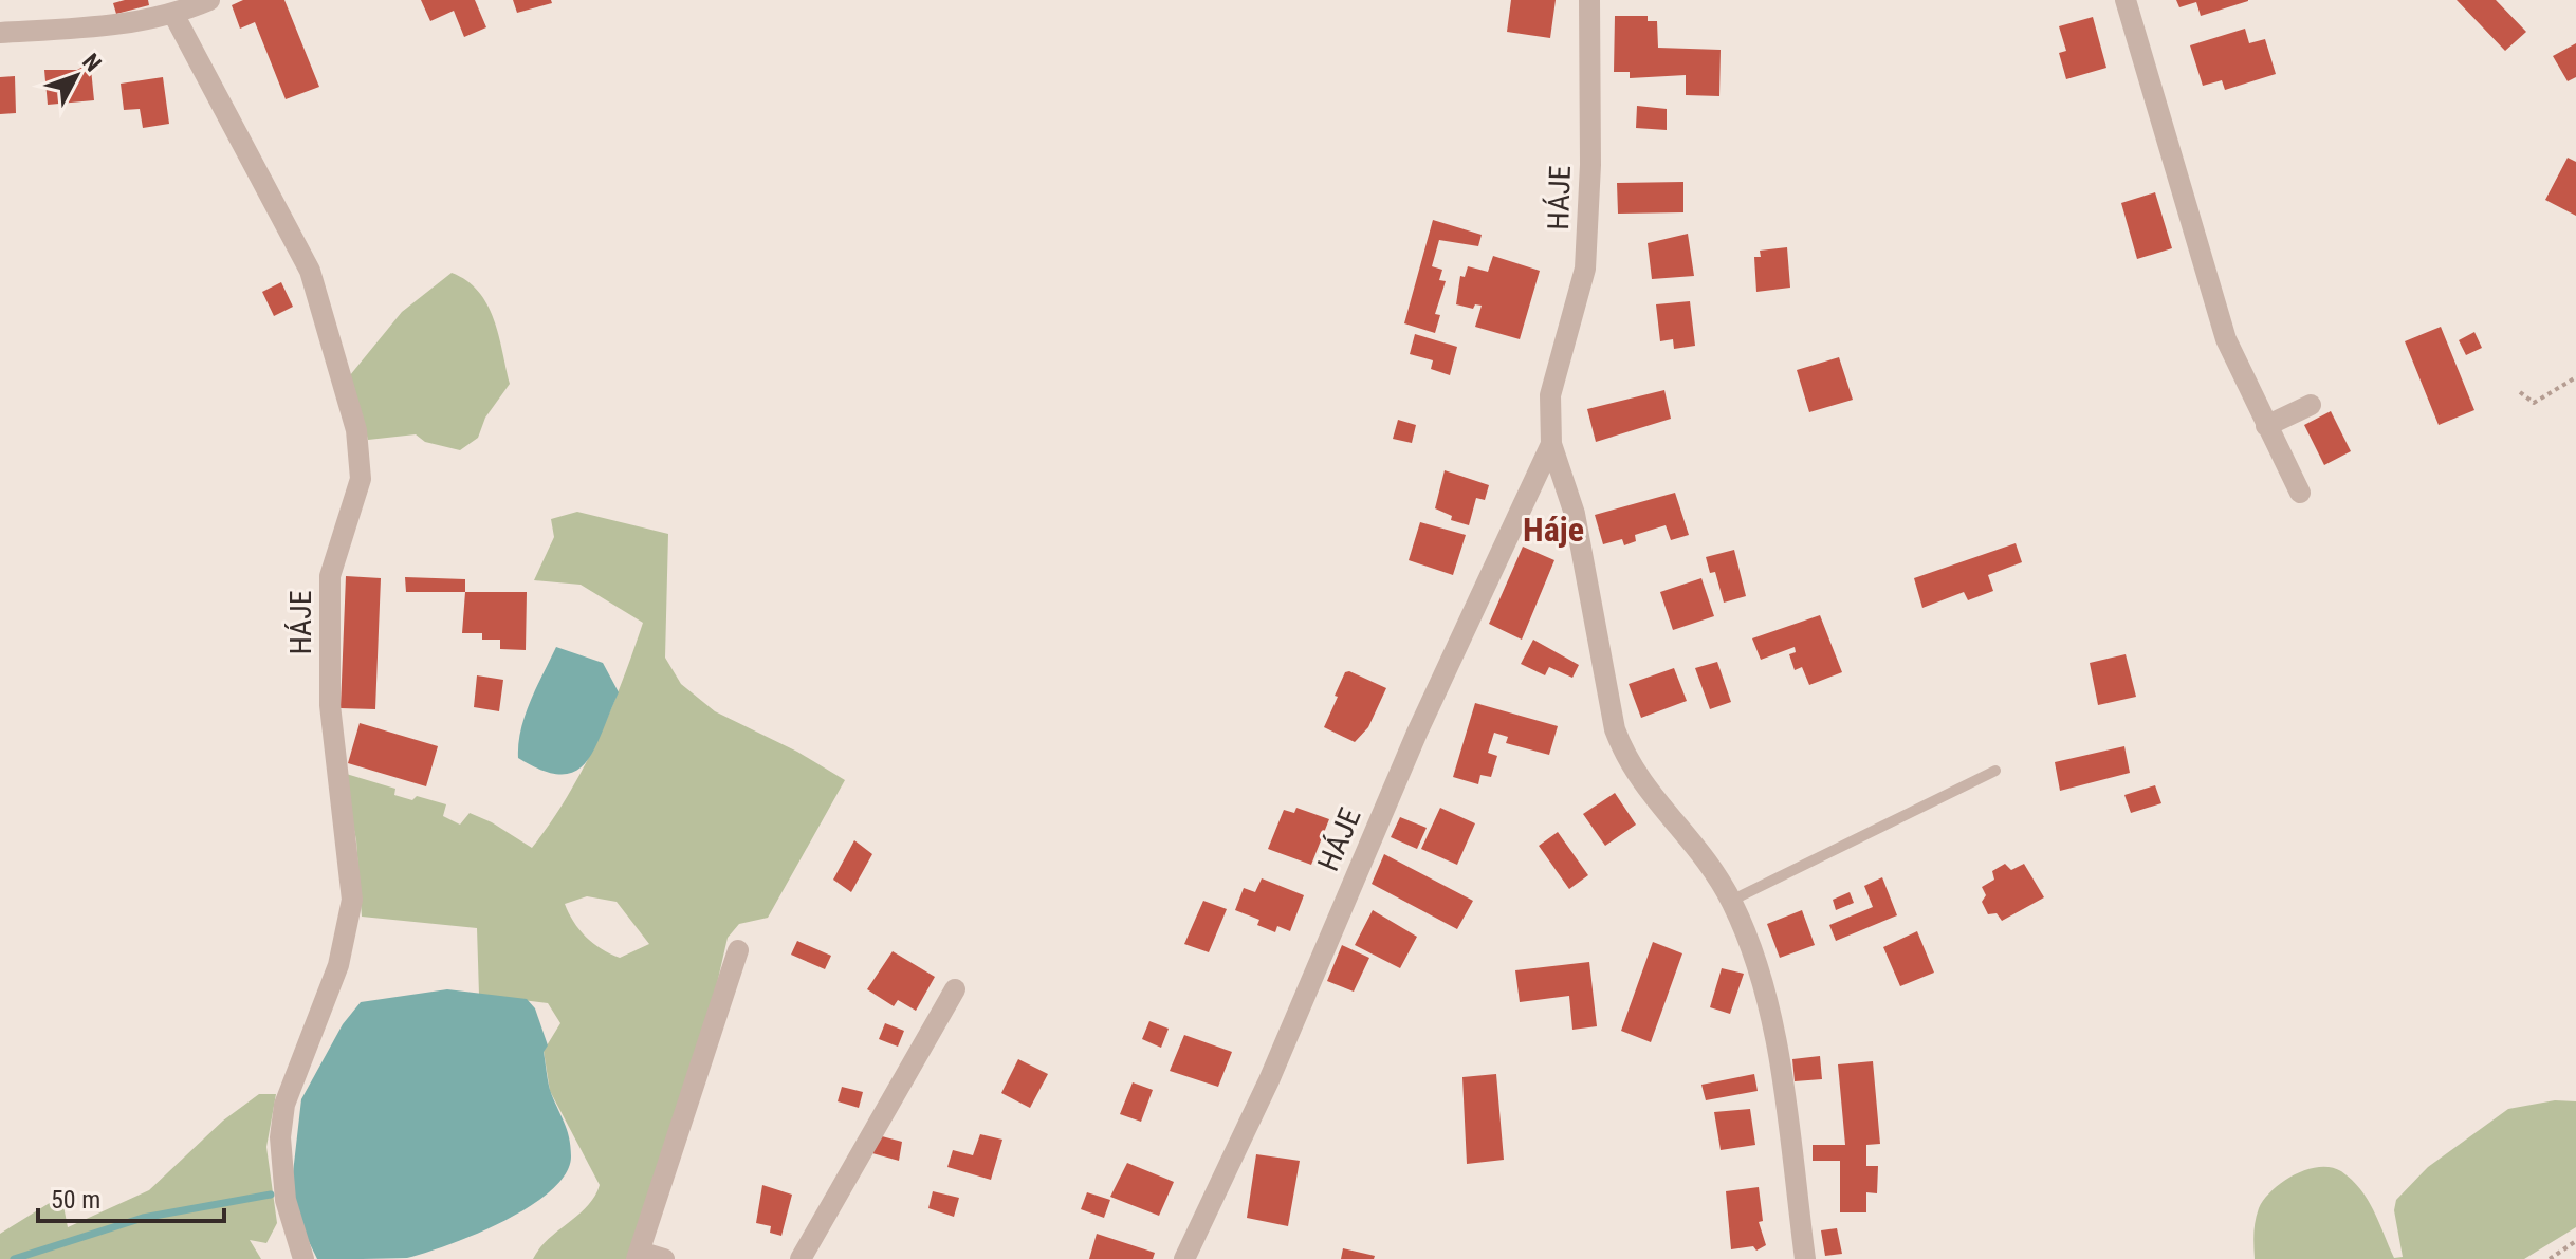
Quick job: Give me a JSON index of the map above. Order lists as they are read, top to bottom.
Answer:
{
  "streets": {
    "street": ["HÁJE"]
  },
  "districts": ["Háje"],
  "scale_bar": "50 m",
  "north": "top right"
}
